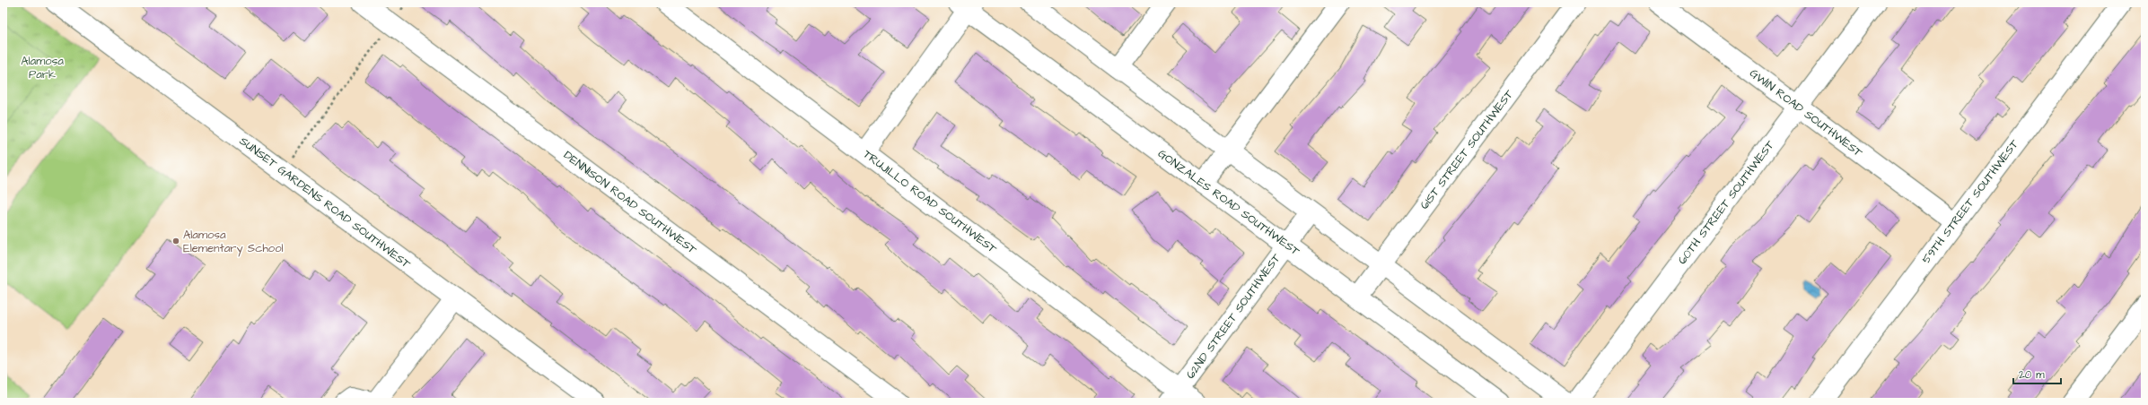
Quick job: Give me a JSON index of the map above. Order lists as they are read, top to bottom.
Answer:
{
  "streets": {
    "street": [
      "GWIN ROAD SOUTHWEST",
      "61ST STREET SOUTHWEST",
      "TRUJILLO ROAD SOUTHWEST",
      "59TH STREET SOUTHWEST",
      "SUNSET GARDENS ROAD SOUTHWEST",
      "DENNISON ROAD SOUTHWEST",
      "GONZALES ROAD SOUTHWEST",
      "60TH STREET SOUTHWEST",
      "62ND STREET SOUTHWEST"
    ]
  },
  "crossings": [
    ["GWIN ROAD SOUTHWEST", "59TH STREET SOUTHWEST"],
    ["GWIN ROAD SOUTHWEST", "60TH STREET SOUTHWEST"],
    ["61ST STREET SOUTHWEST", "GONZALES ROAD SOUTHWEST"],
    ["TRUJILLO ROAD SOUTHWEST", "62ND STREET SOUTHWEST"],
    ["GONZALES ROAD SOUTHWEST", "62ND STREET SOUTHWEST"]
  ],
  "parks": ["Alamosa Park"],
  "places": ["Alamosa Elementary School"],
  "scale_bar": "20 m"
}
